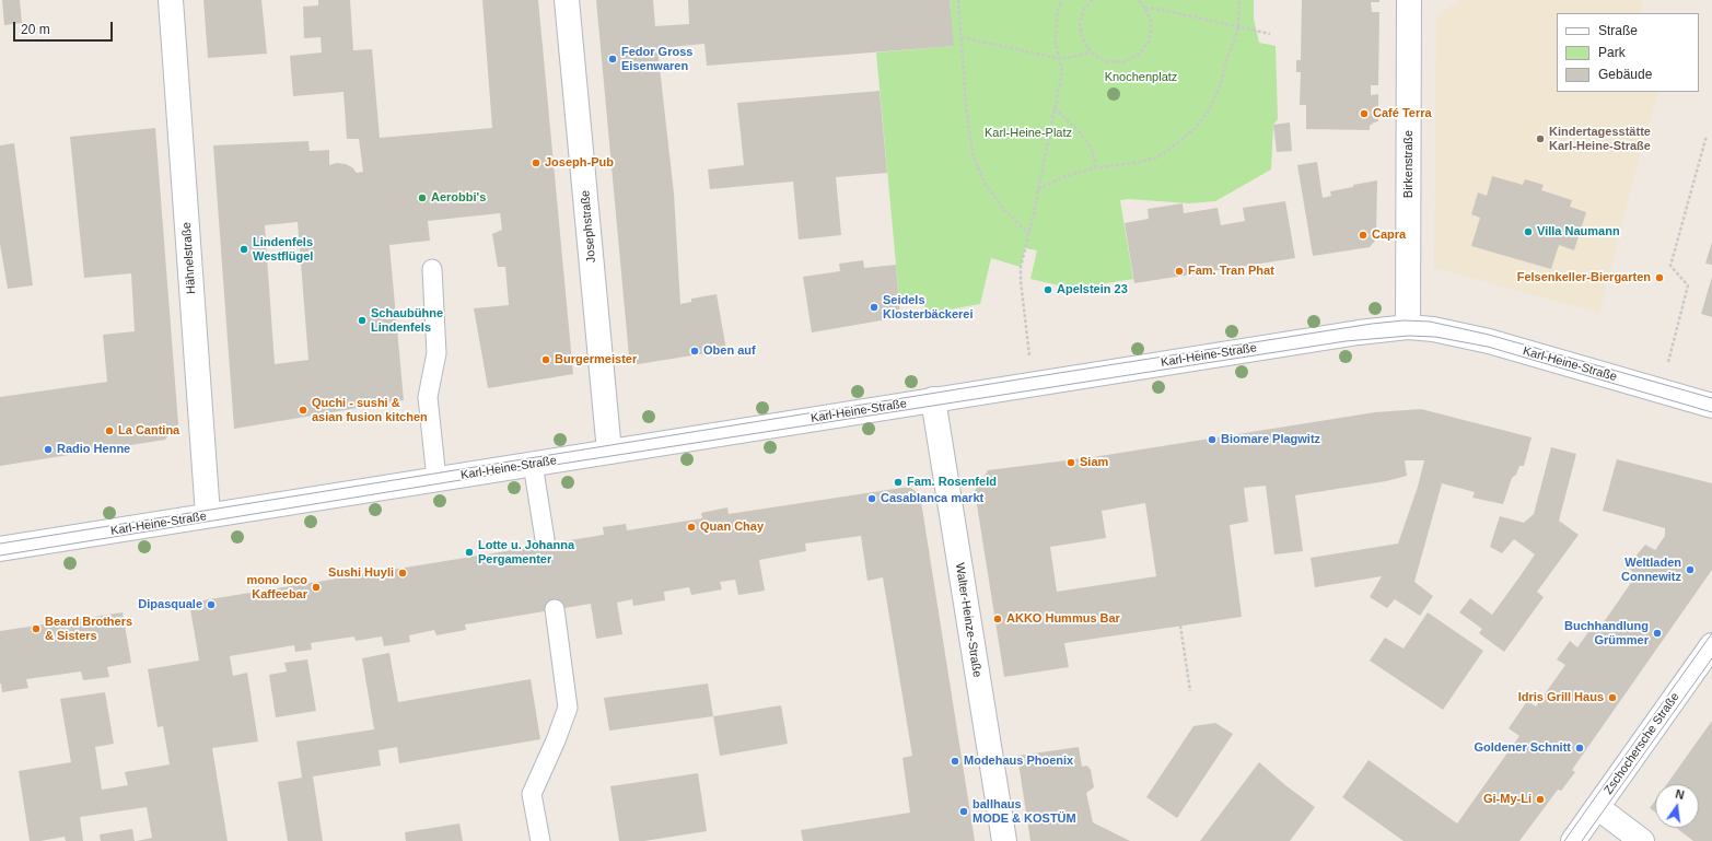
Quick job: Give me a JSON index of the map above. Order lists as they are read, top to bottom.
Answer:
{
  "streets": {
    "street": [
      "Birkenstraße",
      "Josephstraße",
      "Hähnelstraße",
      "Karl-Heine-Straße",
      "Walter-Heinze-Straße",
      "Zschochersche Straße"
    ]
  },
  "crossings": [
    ["Birkenstraße", "Karl-Heine-Straße"],
    ["Josephstraße", "Karl-Heine-Straße"],
    ["Hähnelstraße", "Karl-Heine-Straße"],
    ["Karl-Heine-Straße", "Walter-Heinze-Straße"]
  ],
  "parks": ["Knochenplatz", "Karl-Heine-Platz"],
  "places": [
    "Fedor Gross Eisenwaren",
    "Café Terra",
    "Kindertagesstätte Karl-Heine-Straße",
    "Joseph-Pub",
    "Aerobbi's",
    "Villa Naumann",
    "Capra",
    "Lindenfels Westflügel",
    "Fam. Tran Phat",
    "Felsenkeller-Biergarten",
    "Apelstein 23",
    "Seidels Klosterbäckerei",
    "Schaubühne Lindenfels",
    "Oben auf",
    "Burgermeister",
    "Quchi - sushi & asian fusion kitchen",
    "La Cantina",
    "Biomare Plagwitz",
    "Radio Henne",
    "Siam",
    "Fam. Rosenfeld",
    "Casablanca markt",
    "Quan Chay",
    "Lotte u. Johanna Pergamenter",
    "Weltladen Connewitz",
    "Sushi Huyli",
    "mono loco Kaffeebar",
    "Dipasquale",
    "AKKO Hummus Bar",
    "Beard Brothers & Sisters",
    "Buchhandlung Grümmer",
    "Idris Grill Haus",
    "Goldener Schnitt",
    "Modehaus Phoenix",
    "Gi-My-Li",
    "ballhaus MODE & KOSTÜM"
  ],
  "legend": ["Straße", "Park", "Gebäude"],
  "scale_bar": "20 m",
  "north": "top"
}
